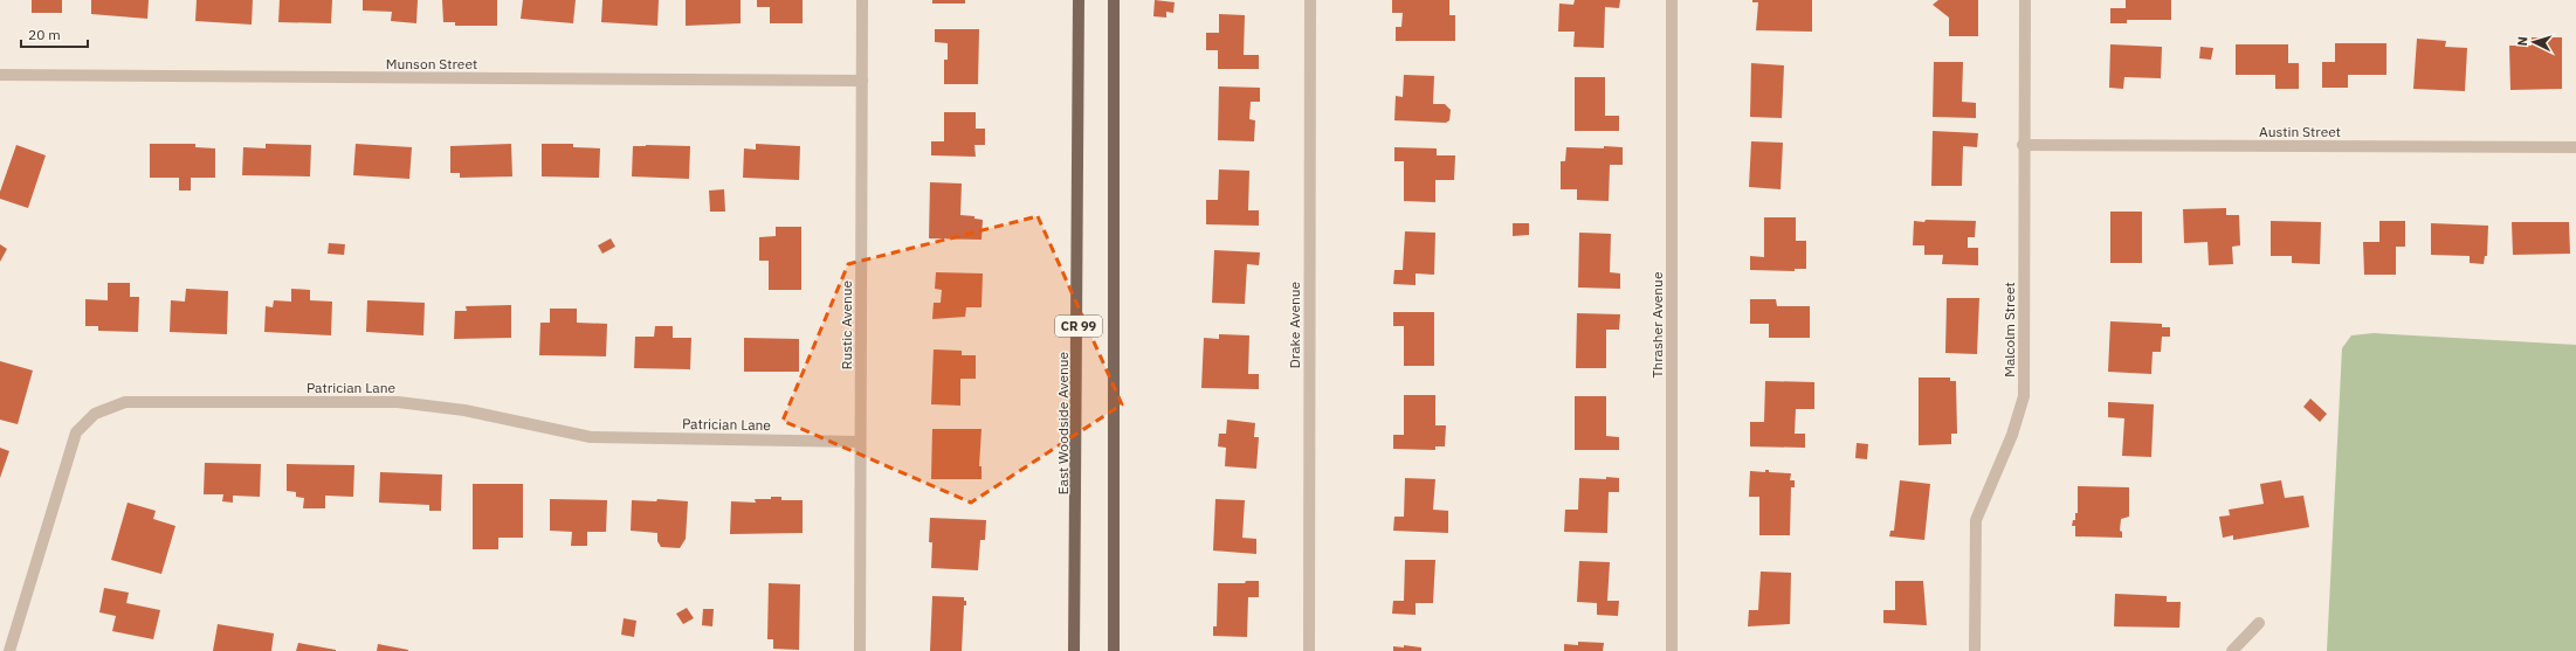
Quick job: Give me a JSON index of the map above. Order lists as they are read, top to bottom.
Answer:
{
  "streets": {
    "main road": ["CR 99", "East Woodside Avenue"],
    "street": [
      "Munson Street",
      "Austin Street",
      "Rustic Avenue",
      "Drake Avenue",
      "Thrasher Avenue",
      "Malcolm Street",
      "Patrician Lane"
    ]
  },
  "crossings": [
    ["Munson Street", "Rustic Avenue"],
    ["Austin Street", "Malcolm Street"],
    ["Rustic Avenue", "Patrician Lane"]
  ],
  "scale_bar": "20 m",
  "north": "left"
}
